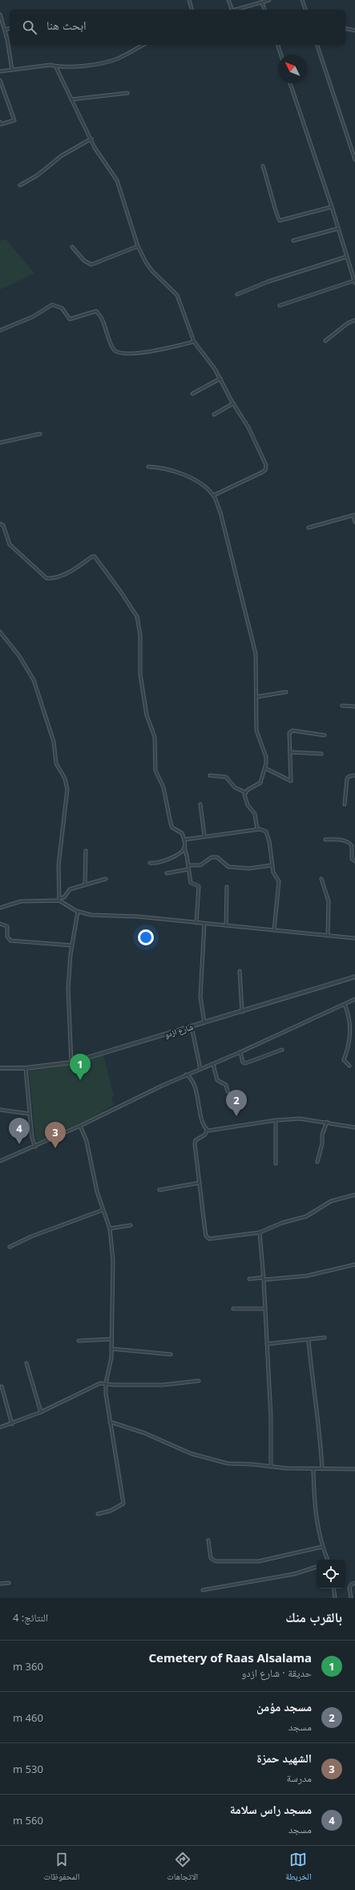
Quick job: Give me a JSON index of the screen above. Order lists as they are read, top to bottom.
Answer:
{
  "streets": {
    "street": ["شارع ازدو"]
  },
  "north": "top left",
  "page": {
    "search": "ابحث هنا",
    "pins": [
      "1",
      "2",
      "4",
      "3"
    ],
    "heading": ["بالقرب منك", "النتائج: 4"],
    "list": [
      {
        "mark": "1",
        "name": "Cemetery of Raas Alsalama",
        "note": "حديقة · شارع ازدو",
        "value": "360 m"
      },
      {
        "mark": "2",
        "name": "مسجد مؤمن",
        "note": "مسجد",
        "value": "460 m"
      },
      {
        "mark": "3",
        "name": "الشهيد حمزة",
        "note": "مدرسة",
        "value": "530 m"
      },
      {
        "mark": "4",
        "name": "مسجد راس سلامة",
        "note": "مسجد",
        "value": "560 m"
      }
    ],
    "nav": ["الخريطة", "الاتجاهات", "المحفوظات"]
  }
}
